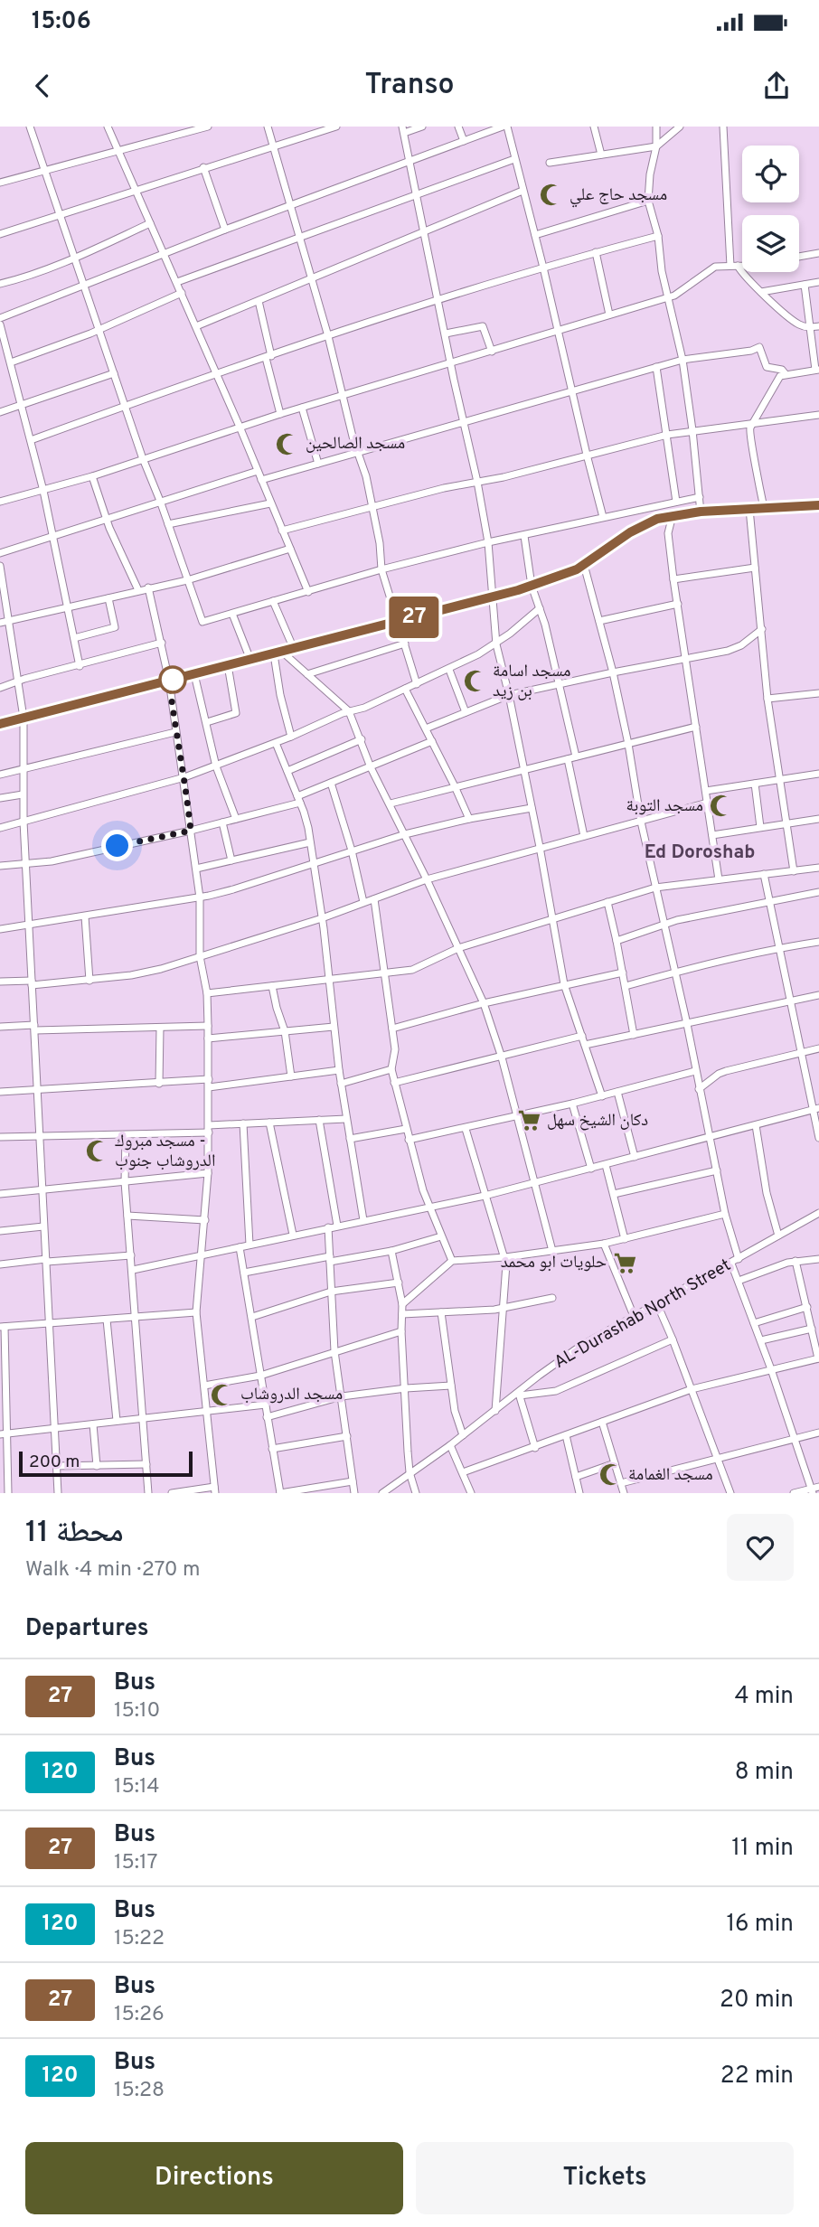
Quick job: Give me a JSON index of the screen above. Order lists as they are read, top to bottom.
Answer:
{
  "streets": {
    "street": ["AL-Durashab North Street"]
  },
  "districts": ["Ed Doroshab"],
  "places": {
    "mosque": [
      "مسجد حاج علي",
      "مسجد الصالحين",
      "مسجد اسامة بن زيد",
      "مسجد التوبة",
      "مسجد مبروك - الدروشاب جنوب",
      "مسجد الدروشاب",
      "مسجد الغمامة"
    ],
    "supermarket": ["دكان الشيخ سهل", "حلويات ابو محمد"]
  },
  "lines": ["bus line 27"],
  "scale_bar": "200 m",
  "page": {
    "status": "15:06",
    "header": "Transo",
    "on_map": "27",
    "scale": "200 m",
    "heading": [
      ["محطة 11", "Walk · 4 min · 270 m"],
      "Departures"
    ],
    "list": [
      {
        "mark": "27",
        "name": "Bus",
        "note": "15:10",
        "value": "4 min"
      },
      {
        "mark": "120",
        "name": "Bus",
        "note": "15:14",
        "value": "8 min"
      },
      {
        "mark": "27",
        "name": "Bus",
        "note": "15:17",
        "value": "11 min"
      },
      {
        "mark": "120",
        "name": "Bus",
        "note": "15:22",
        "value": "16 min"
      },
      {
        "mark": "27",
        "name": "Bus",
        "note": "15:26",
        "value": "20 min"
      },
      {
        "mark": "120",
        "name": "Bus",
        "note": "15:28",
        "value": "22 min"
      }
    ],
    "buttons": ["Directions", "Tickets"]
  }
}
